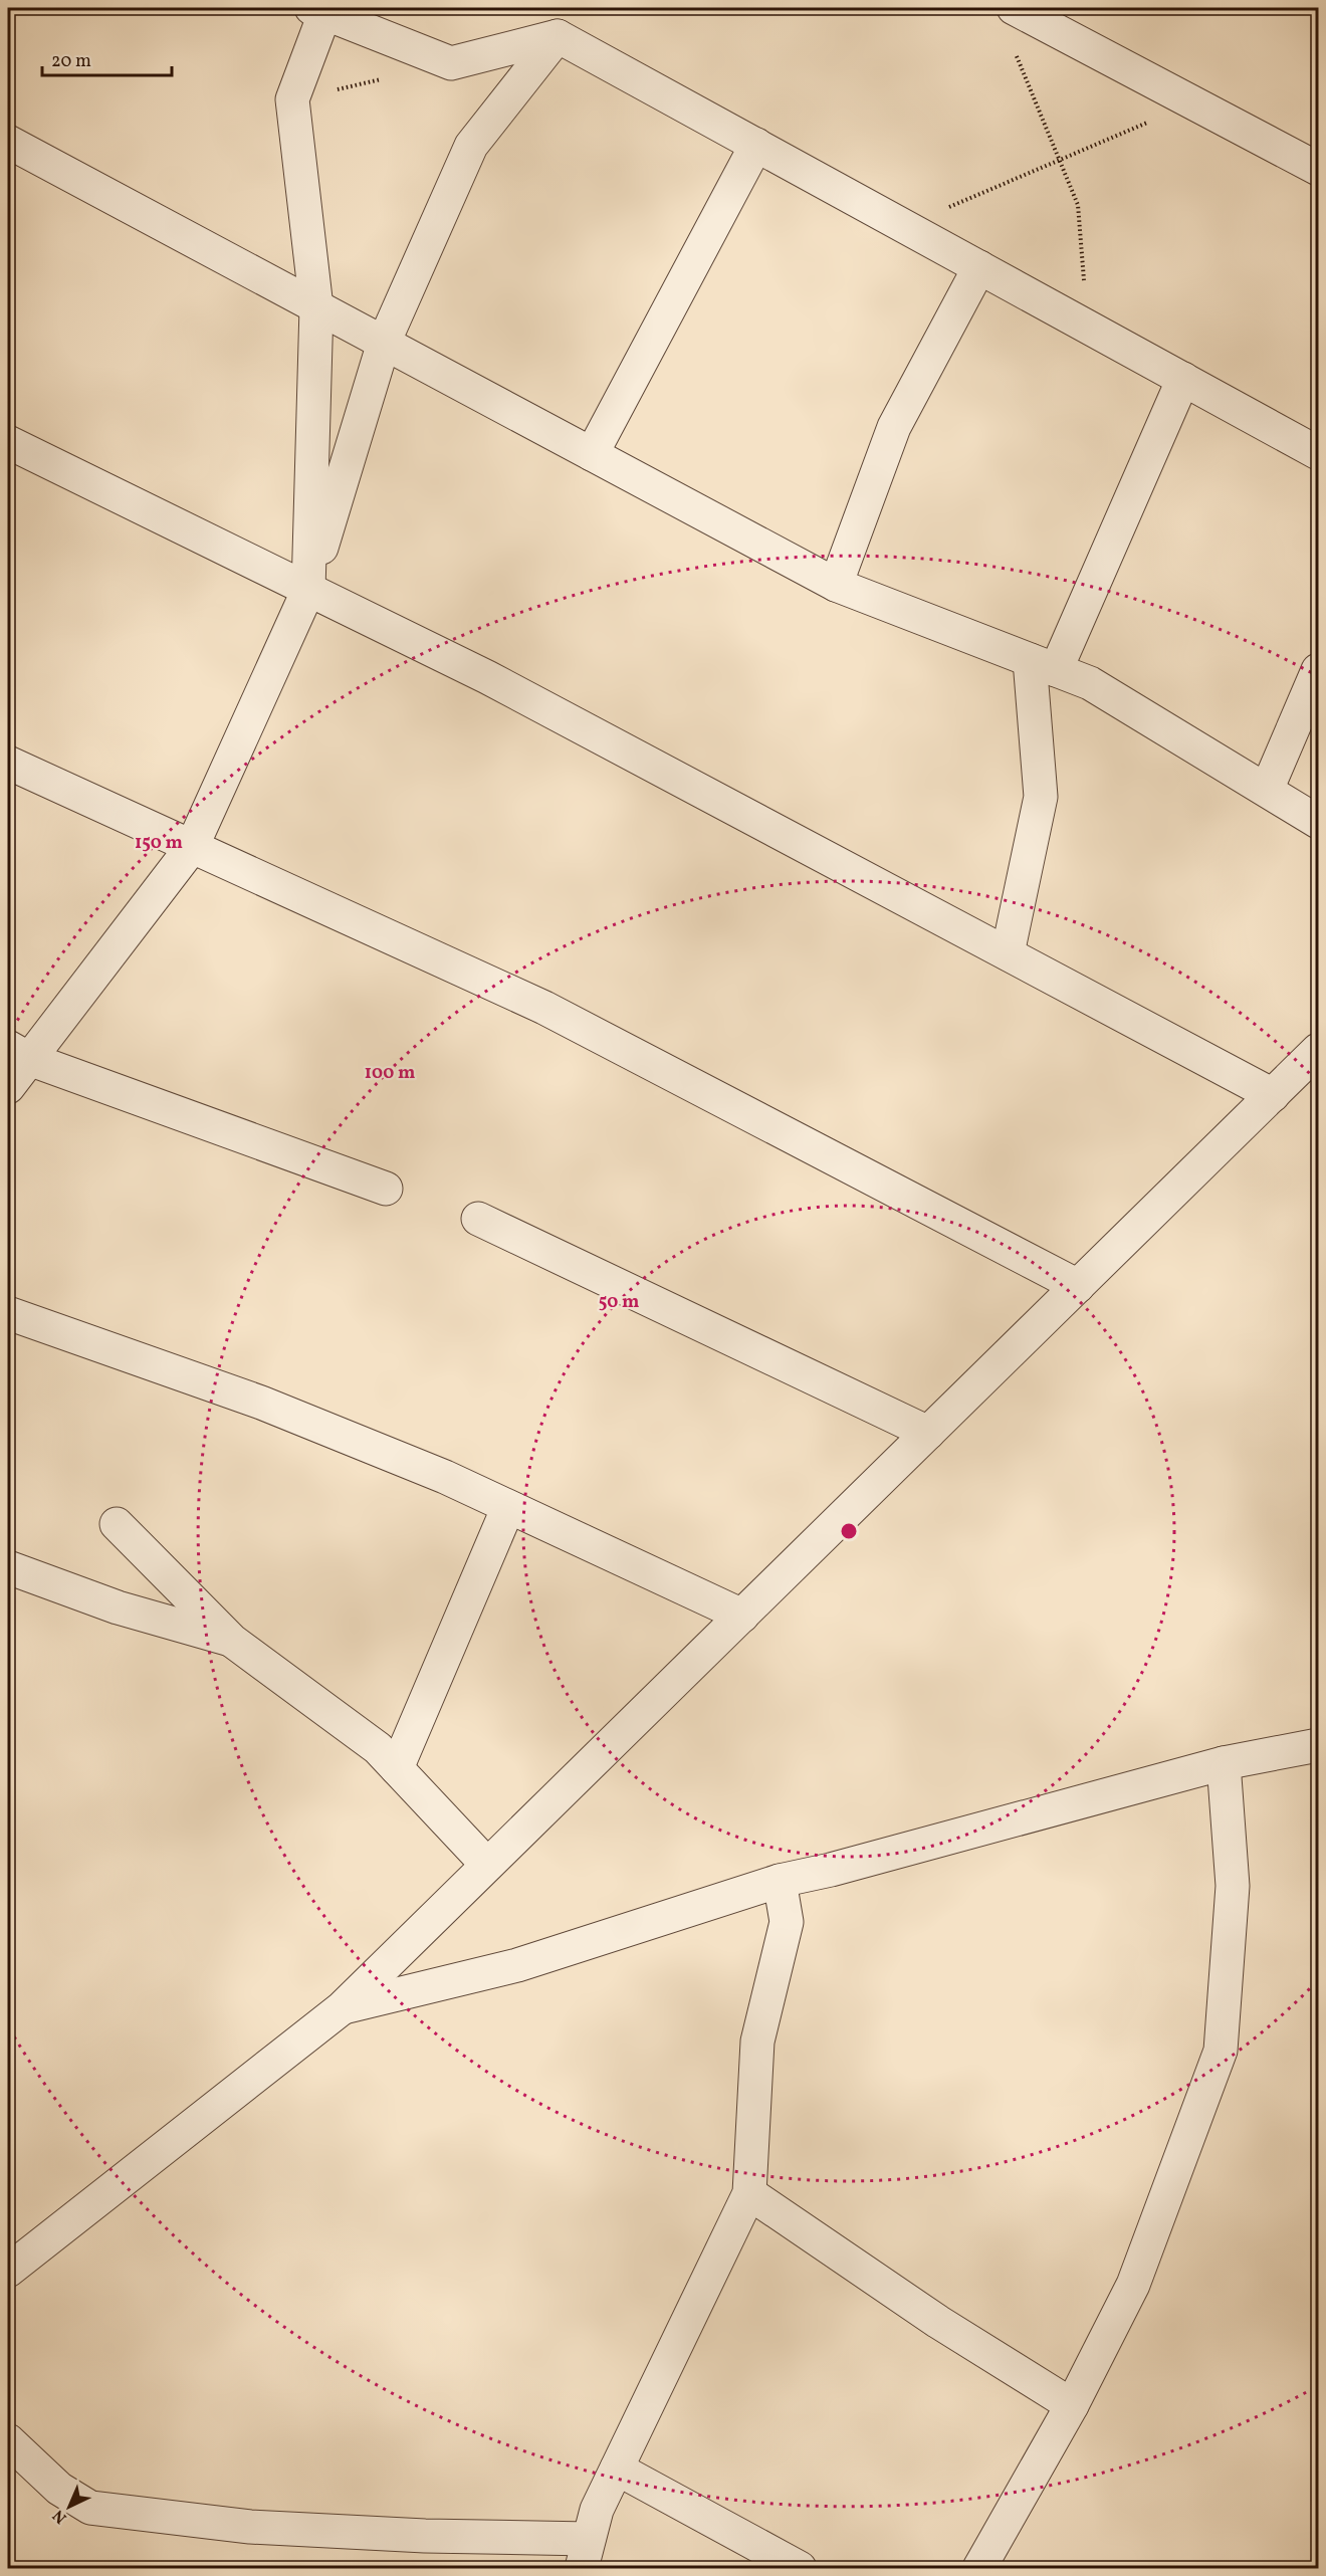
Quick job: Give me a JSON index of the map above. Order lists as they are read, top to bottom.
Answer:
{
  "scale_bar": "20 m",
  "north": "bottom left",
  "rings": ["150 m", "100 m", "50 m"]
}
